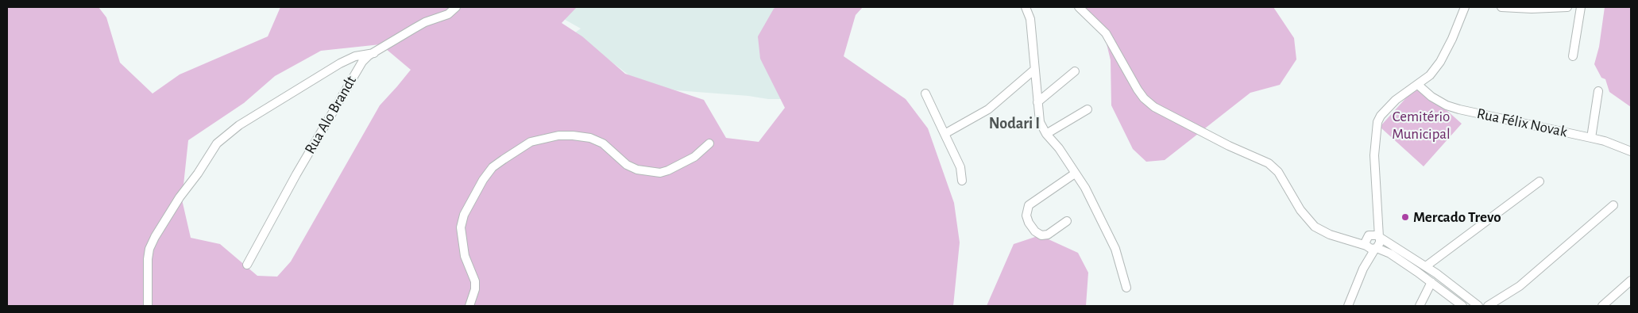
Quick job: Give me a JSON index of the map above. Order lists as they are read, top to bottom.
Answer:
{
  "streets": {
    "street": ["Rua Alo Brandt", "Rua Félix Novak"]
  },
  "districts": ["Nodari I"],
  "parks": ["Cemitério Municipal"],
  "places": ["Mercado Trevo"]
}
